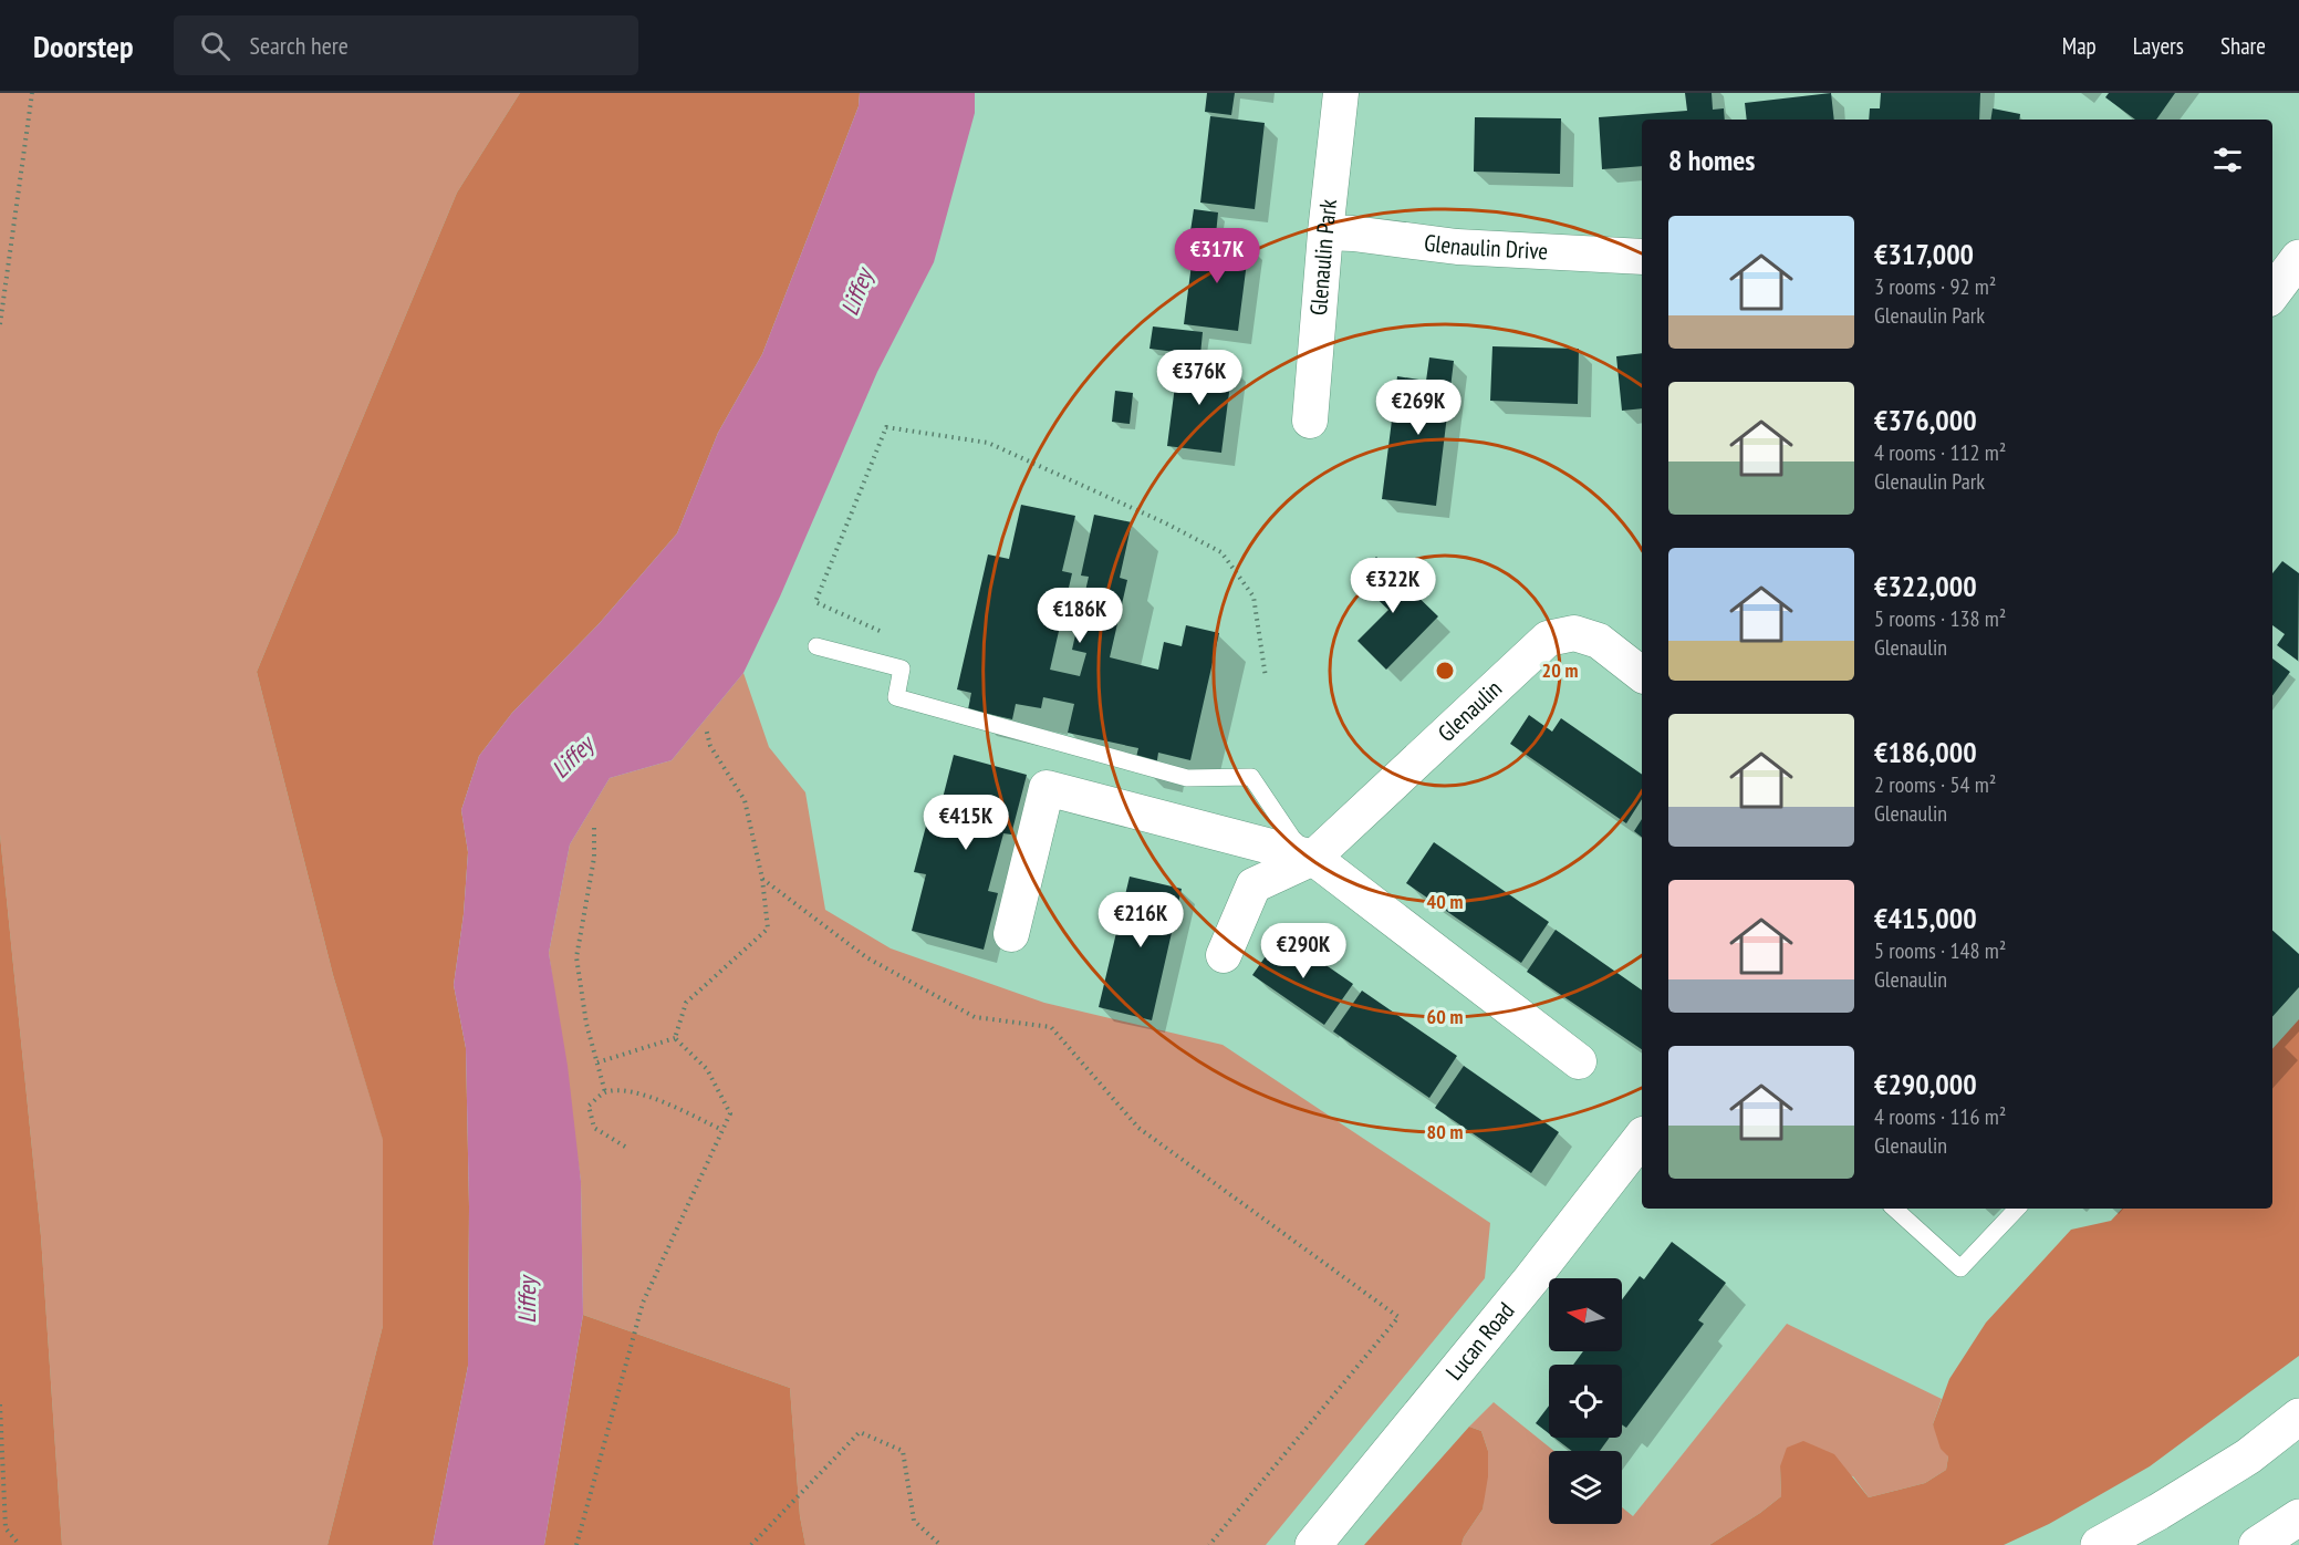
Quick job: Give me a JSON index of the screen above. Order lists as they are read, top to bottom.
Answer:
{
  "streets": {
    "main road": ["Lucan Road"],
    "street": ["Glenaulin Drive", "Glenaulin Park", "Glenaulin"]
  },
  "crossings": [
    ["Glenaulin Drive", "Glenaulin Park"]
  ],
  "water": ["Liffey"],
  "north": "left",
  "page": {
    "header": "Doorstep",
    "search": "Search here",
    "nav": ["Map", "Layers", "Share"],
    "heading": "8 homes",
    "list": [
      {
        "name": "€317,000",
        "note": "3 rooms · 92 m² · Glenaulin Park"
      },
      {
        "name": "€376,000",
        "note": "4 rooms · 112 m² · Glenaulin Park"
      },
      {
        "name": "€322,000",
        "note": "5 rooms · 138 m² · Glenaulin"
      },
      {
        "name": "€186,000",
        "note": "2 rooms · 54 m² · Glenaulin"
      },
      {
        "name": "€415,000",
        "note": "5 rooms · 148 m² · Glenaulin"
      },
      {
        "name": "€290,000",
        "note": "4 rooms · 116 m² · Glenaulin"
      }
    ],
    "price": [
      "€317K",
      "€376K",
      "€269K",
      "€322K",
      "€186K",
      "€415K",
      "€216K",
      "€290K"
    ]
  },
  "rings": [
    "20 m",
    "40 m",
    "60 m",
    "80 m"
  ]
}
